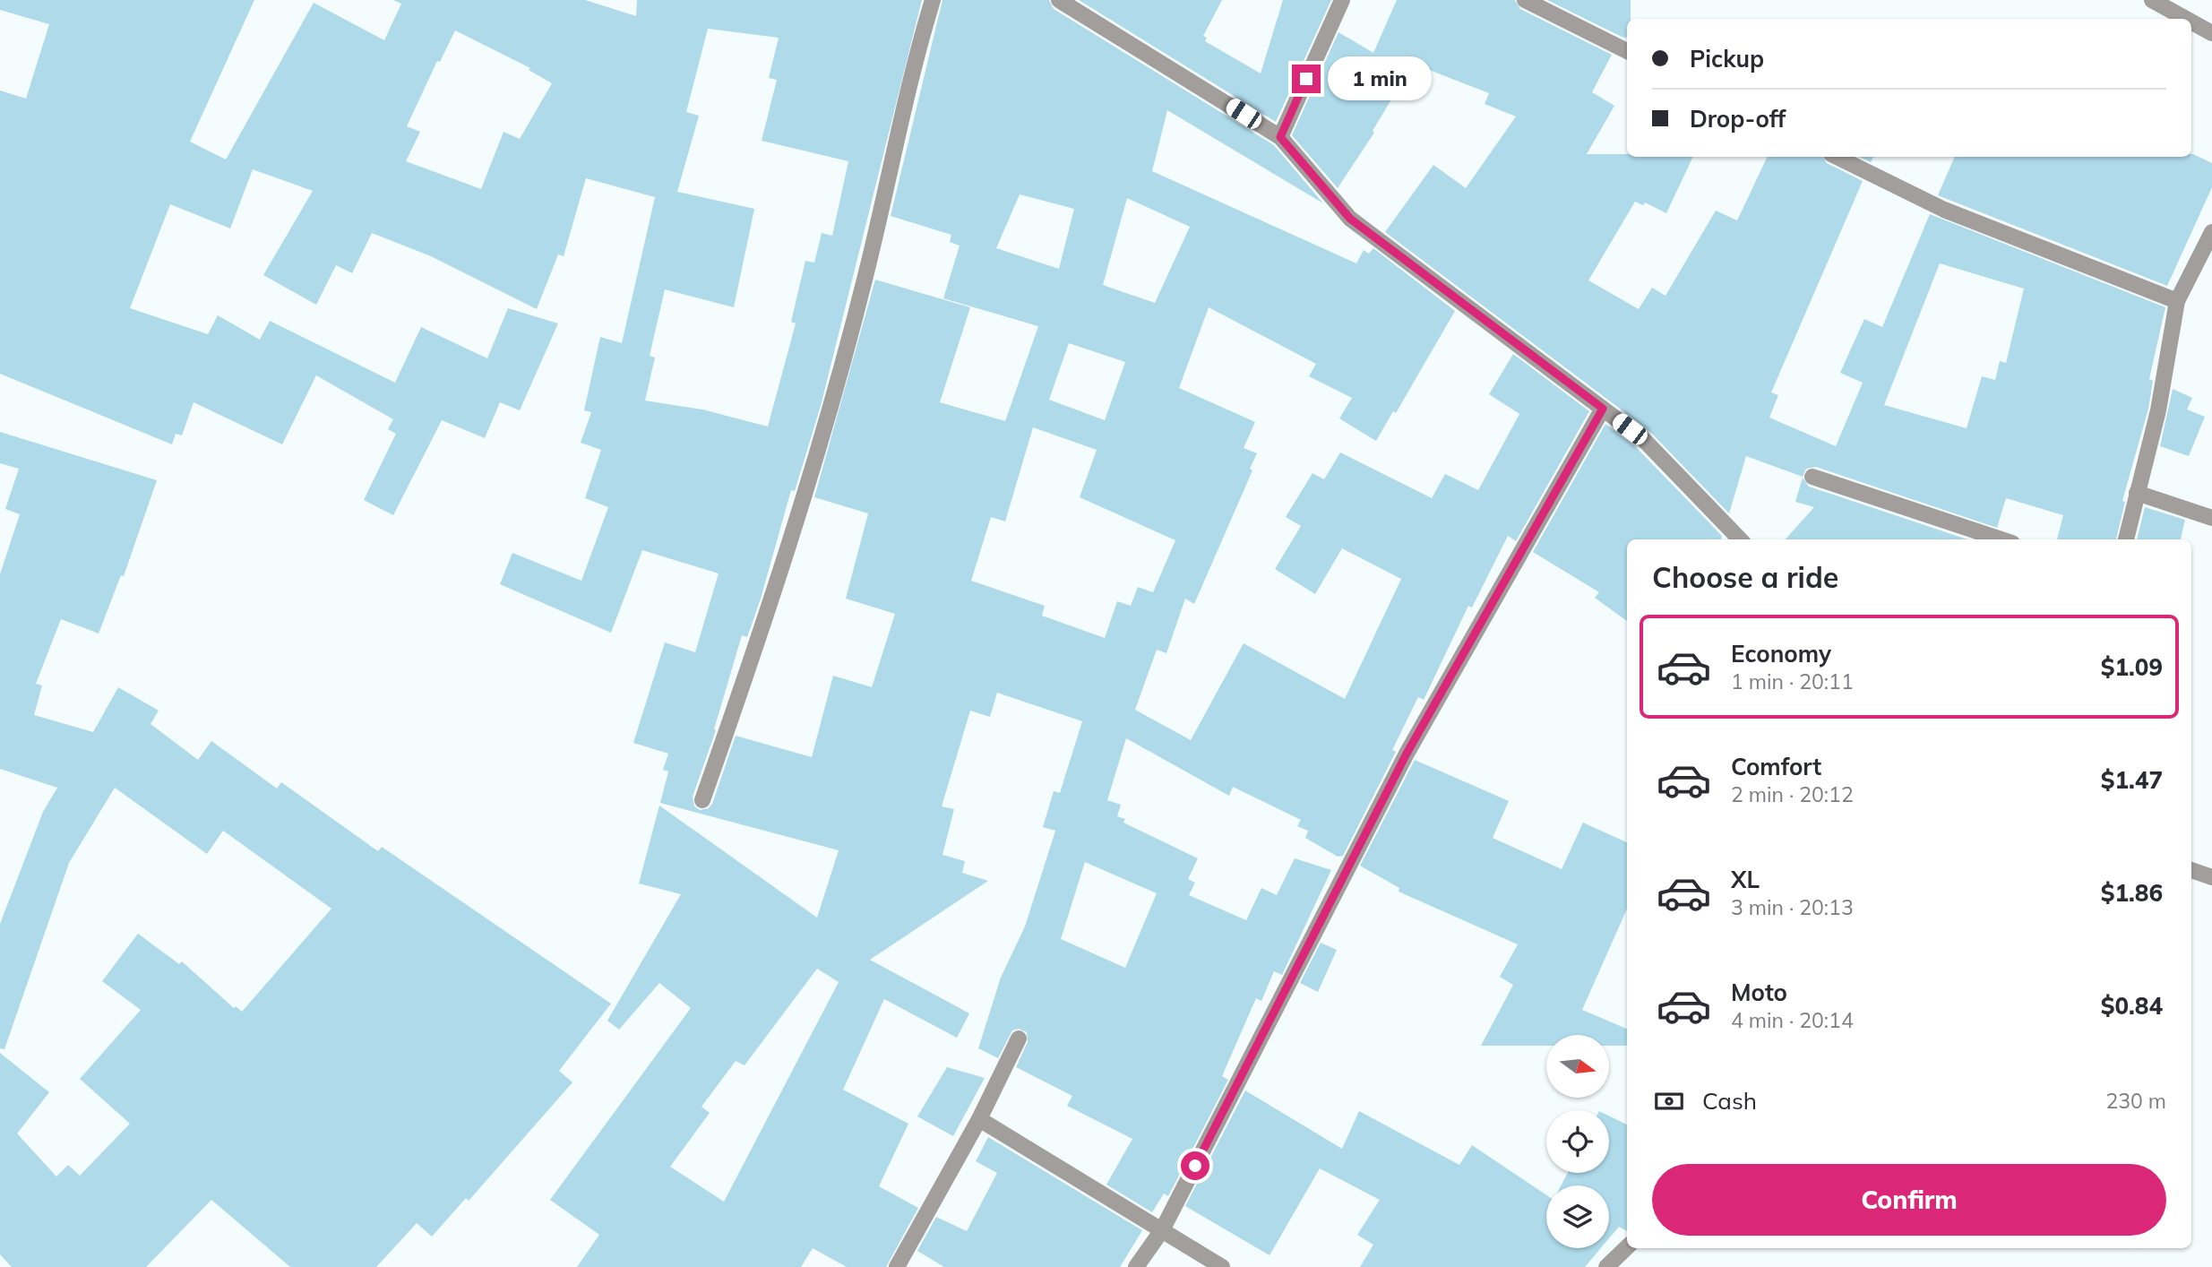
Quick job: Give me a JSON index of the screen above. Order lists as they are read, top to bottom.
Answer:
{
  "north": "right",
  "page": {
    "banner": ["Pickup", "Drop-off"],
    "bubble": "1 min",
    "heading": "Choose a ride",
    "list": [
      {
        "name": "Economy",
        "note": "1 min · 20:11",
        "value": "$1.09"
      },
      {
        "name": "Comfort",
        "note": "2 min · 20:12",
        "value": "$1.47"
      },
      {
        "name": "XL",
        "note": "3 min · 20:13",
        "value": "$1.86"
      },
      {
        "name": "Moto",
        "note": "4 min · 20:14",
        "value": "$0.84"
      }
    ],
    "pay": ["Cash", "230 m"],
    "buttons": "Confirm"
  }
}
